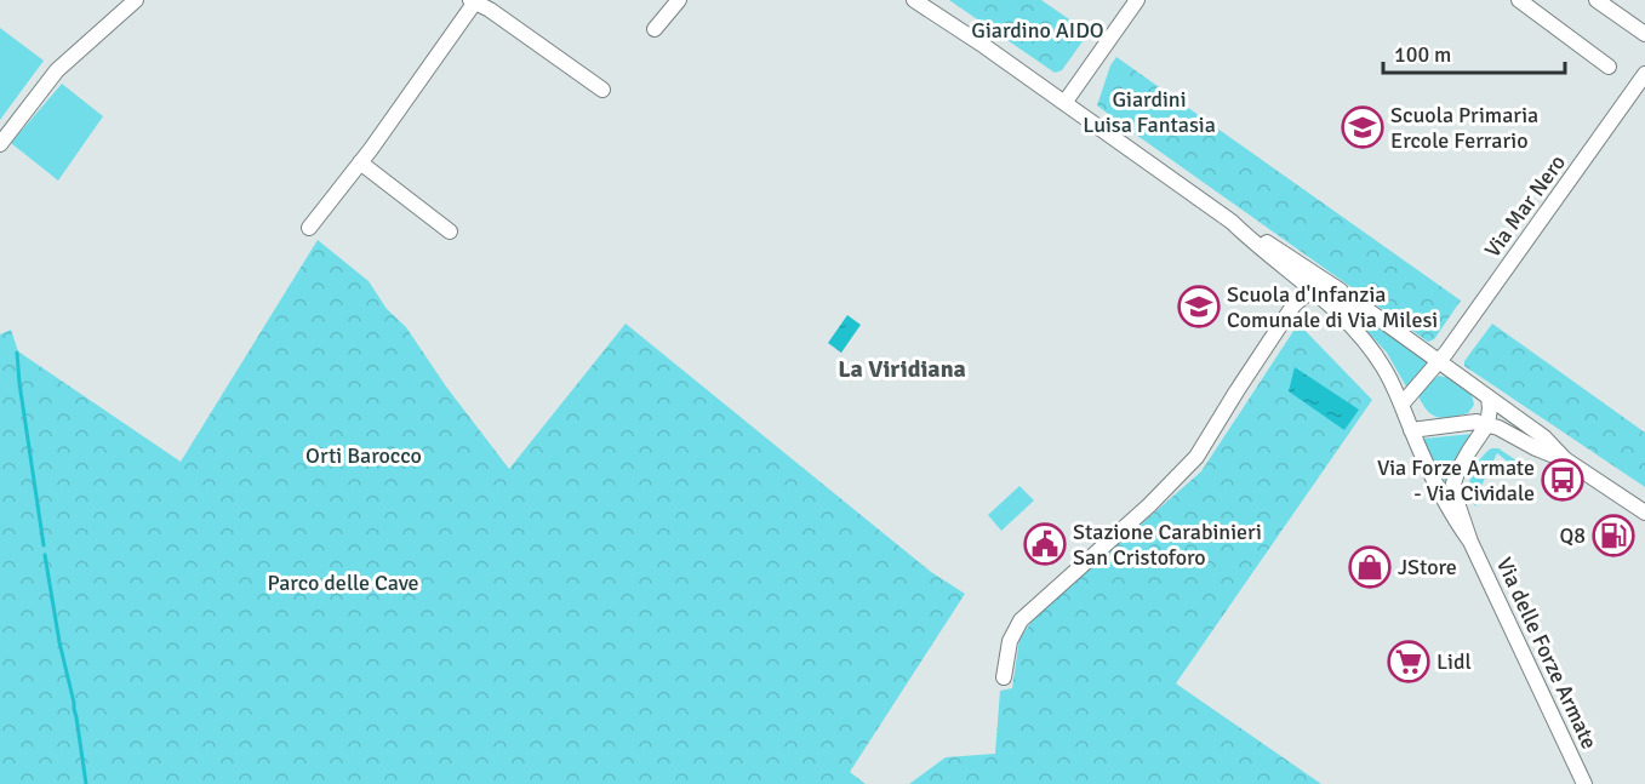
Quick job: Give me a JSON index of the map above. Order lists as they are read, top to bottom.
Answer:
{
  "streets": {
    "street": ["Via Mar Nero", "Via delle Forze Armate"]
  },
  "crossings": [
    ["Via Mar Nero", "Via delle Forze Armate"]
  ],
  "districts": ["La Viridiana"],
  "parks": [
    "Giardino AIDO",
    "Giardini Luisa Fantasia",
    "Orti Barocco",
    "Parco delle Cave"
  ],
  "places": {
    "school or university": ["Scuola Primaria Ercole Ferrario", "Scuola d'Infanzia Comunale di Via Milesi"],
    "bus stop": ["Via Forze Armate - Via Cividale"],
    "fuel station": ["Q8"],
    "public building": ["Stazione Carabinieri San Cristoforo"],
    "shop": ["JStore"],
    "supermarket": ["Lidl"]
  },
  "scale_bar": "100 m"
}
